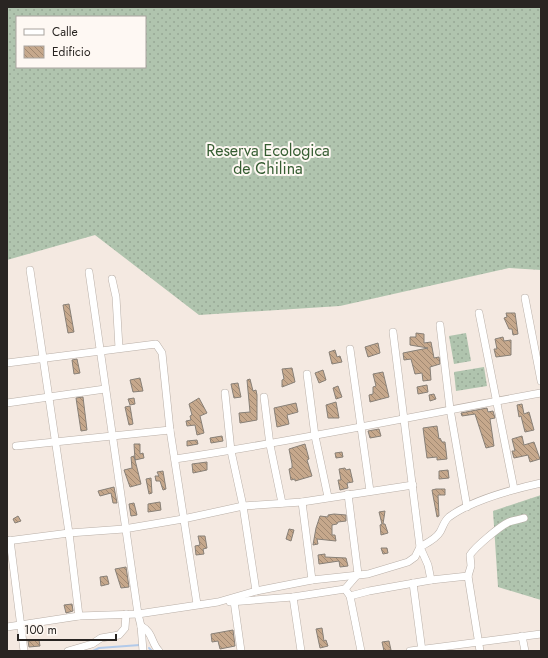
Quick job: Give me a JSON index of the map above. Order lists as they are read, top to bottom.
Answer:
{
  "parks": ["Reserva Ecologica de Chilina"],
  "legend": ["Calle", "Edificio"],
  "scale_bar": "100 m"
}
